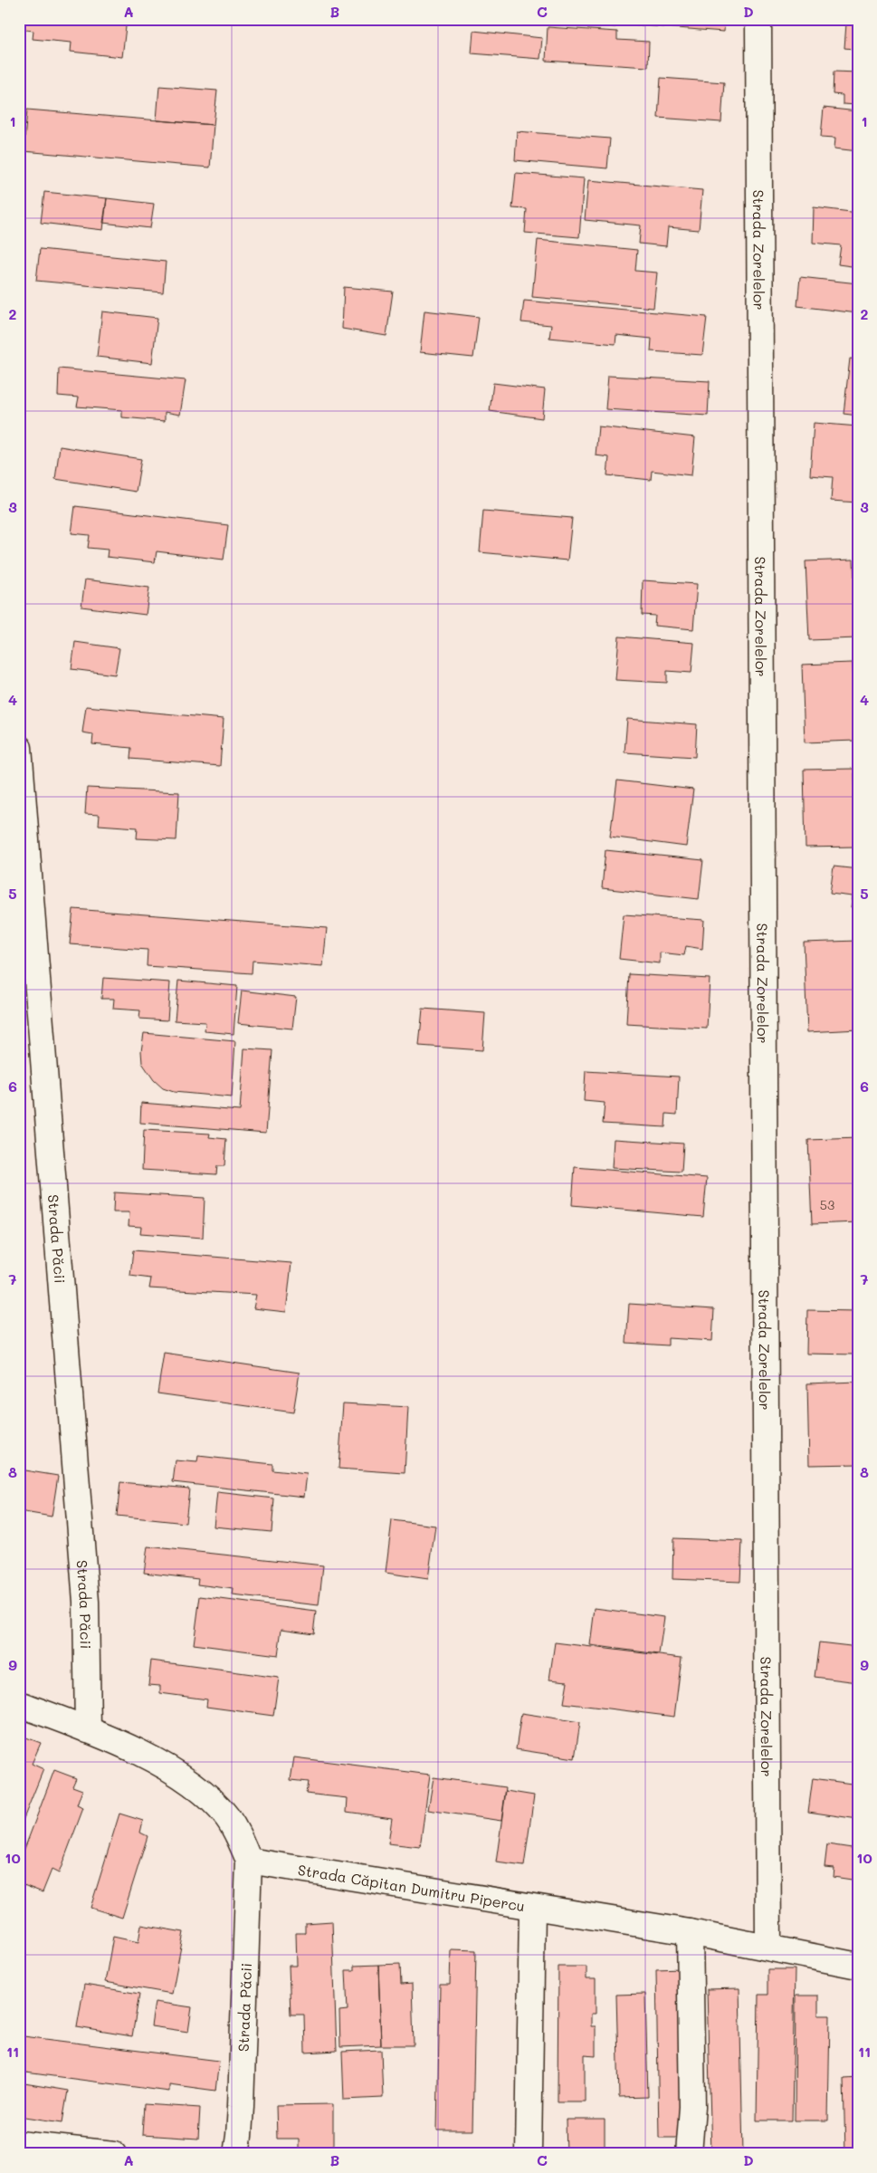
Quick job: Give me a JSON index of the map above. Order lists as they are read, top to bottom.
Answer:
{
  "streets": {
    "street": ["Strada Zorelelor", "Strada Păcii", "Strada Căpitan Dumitru Pipercu"]
  },
  "crossings": [
    ["Strada Zorelelor", "Strada Căpitan Dumitru Pipercu"],
    ["Strada Păcii", "Strada Căpitan Dumitru Pipercu"]
  ],
  "house_numbers": ["53"],
  "grid": {
    "columns": [
      "A",
      "B",
      "C",
      "D"
    ],
    "rows": [
      "1",
      "2",
      "3",
      "4",
      "5",
      "6",
      "7",
      "8",
      "9",
      "10",
      "11"
    ]
  }
}
